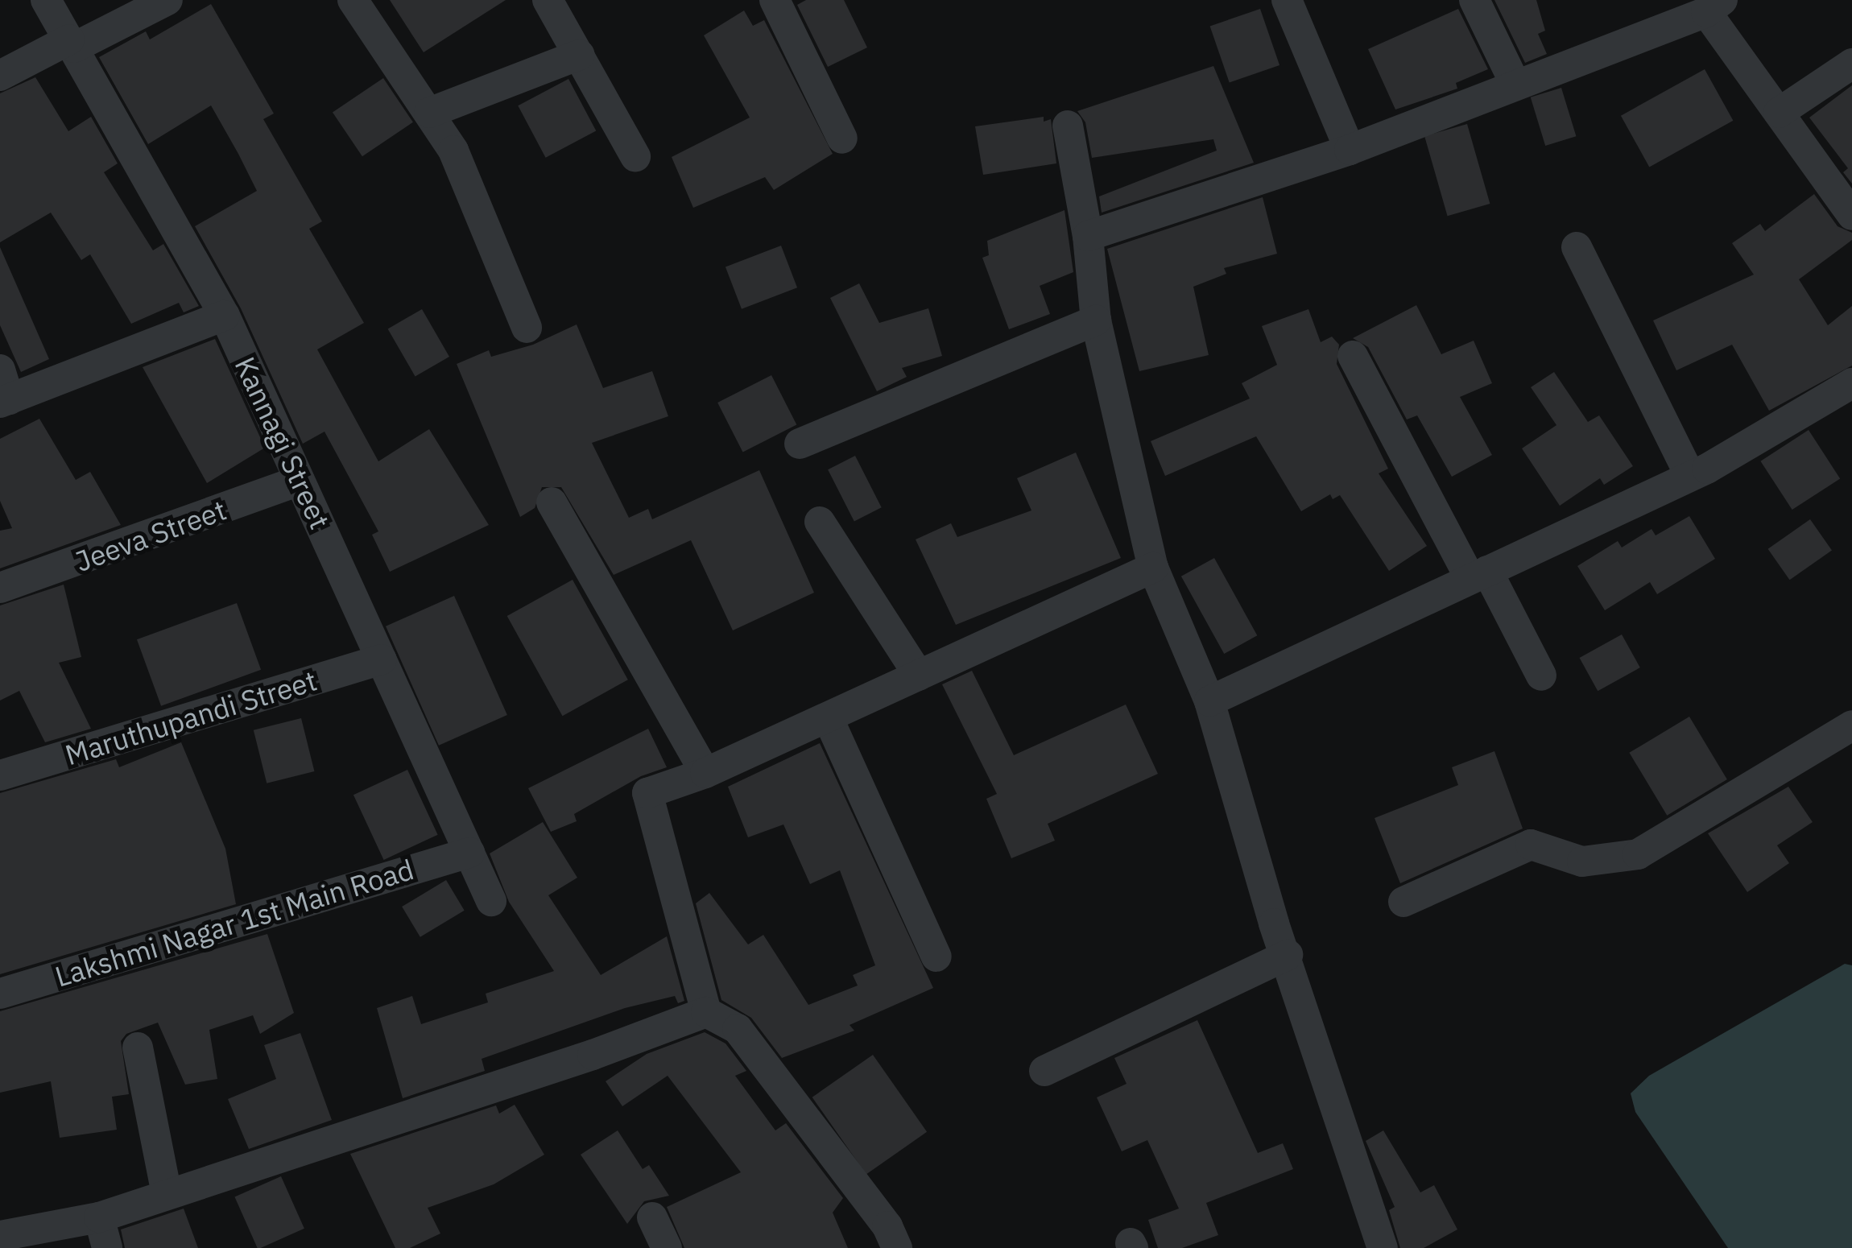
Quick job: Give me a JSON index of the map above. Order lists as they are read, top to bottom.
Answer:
{
  "streets": {
    "street": [
      "Kannagi Street",
      "Jeeva Street",
      "Maruthupandi Street",
      "Lakshmi Nagar 1st Main Road"
    ]
  },
  "crossings": [
    ["Kannagi Street", "Jeeva Street"],
    ["Kannagi Street", "Maruthupandi Street"],
    ["Kannagi Street", "Lakshmi Nagar 1st Main Road"]
  ]
}
